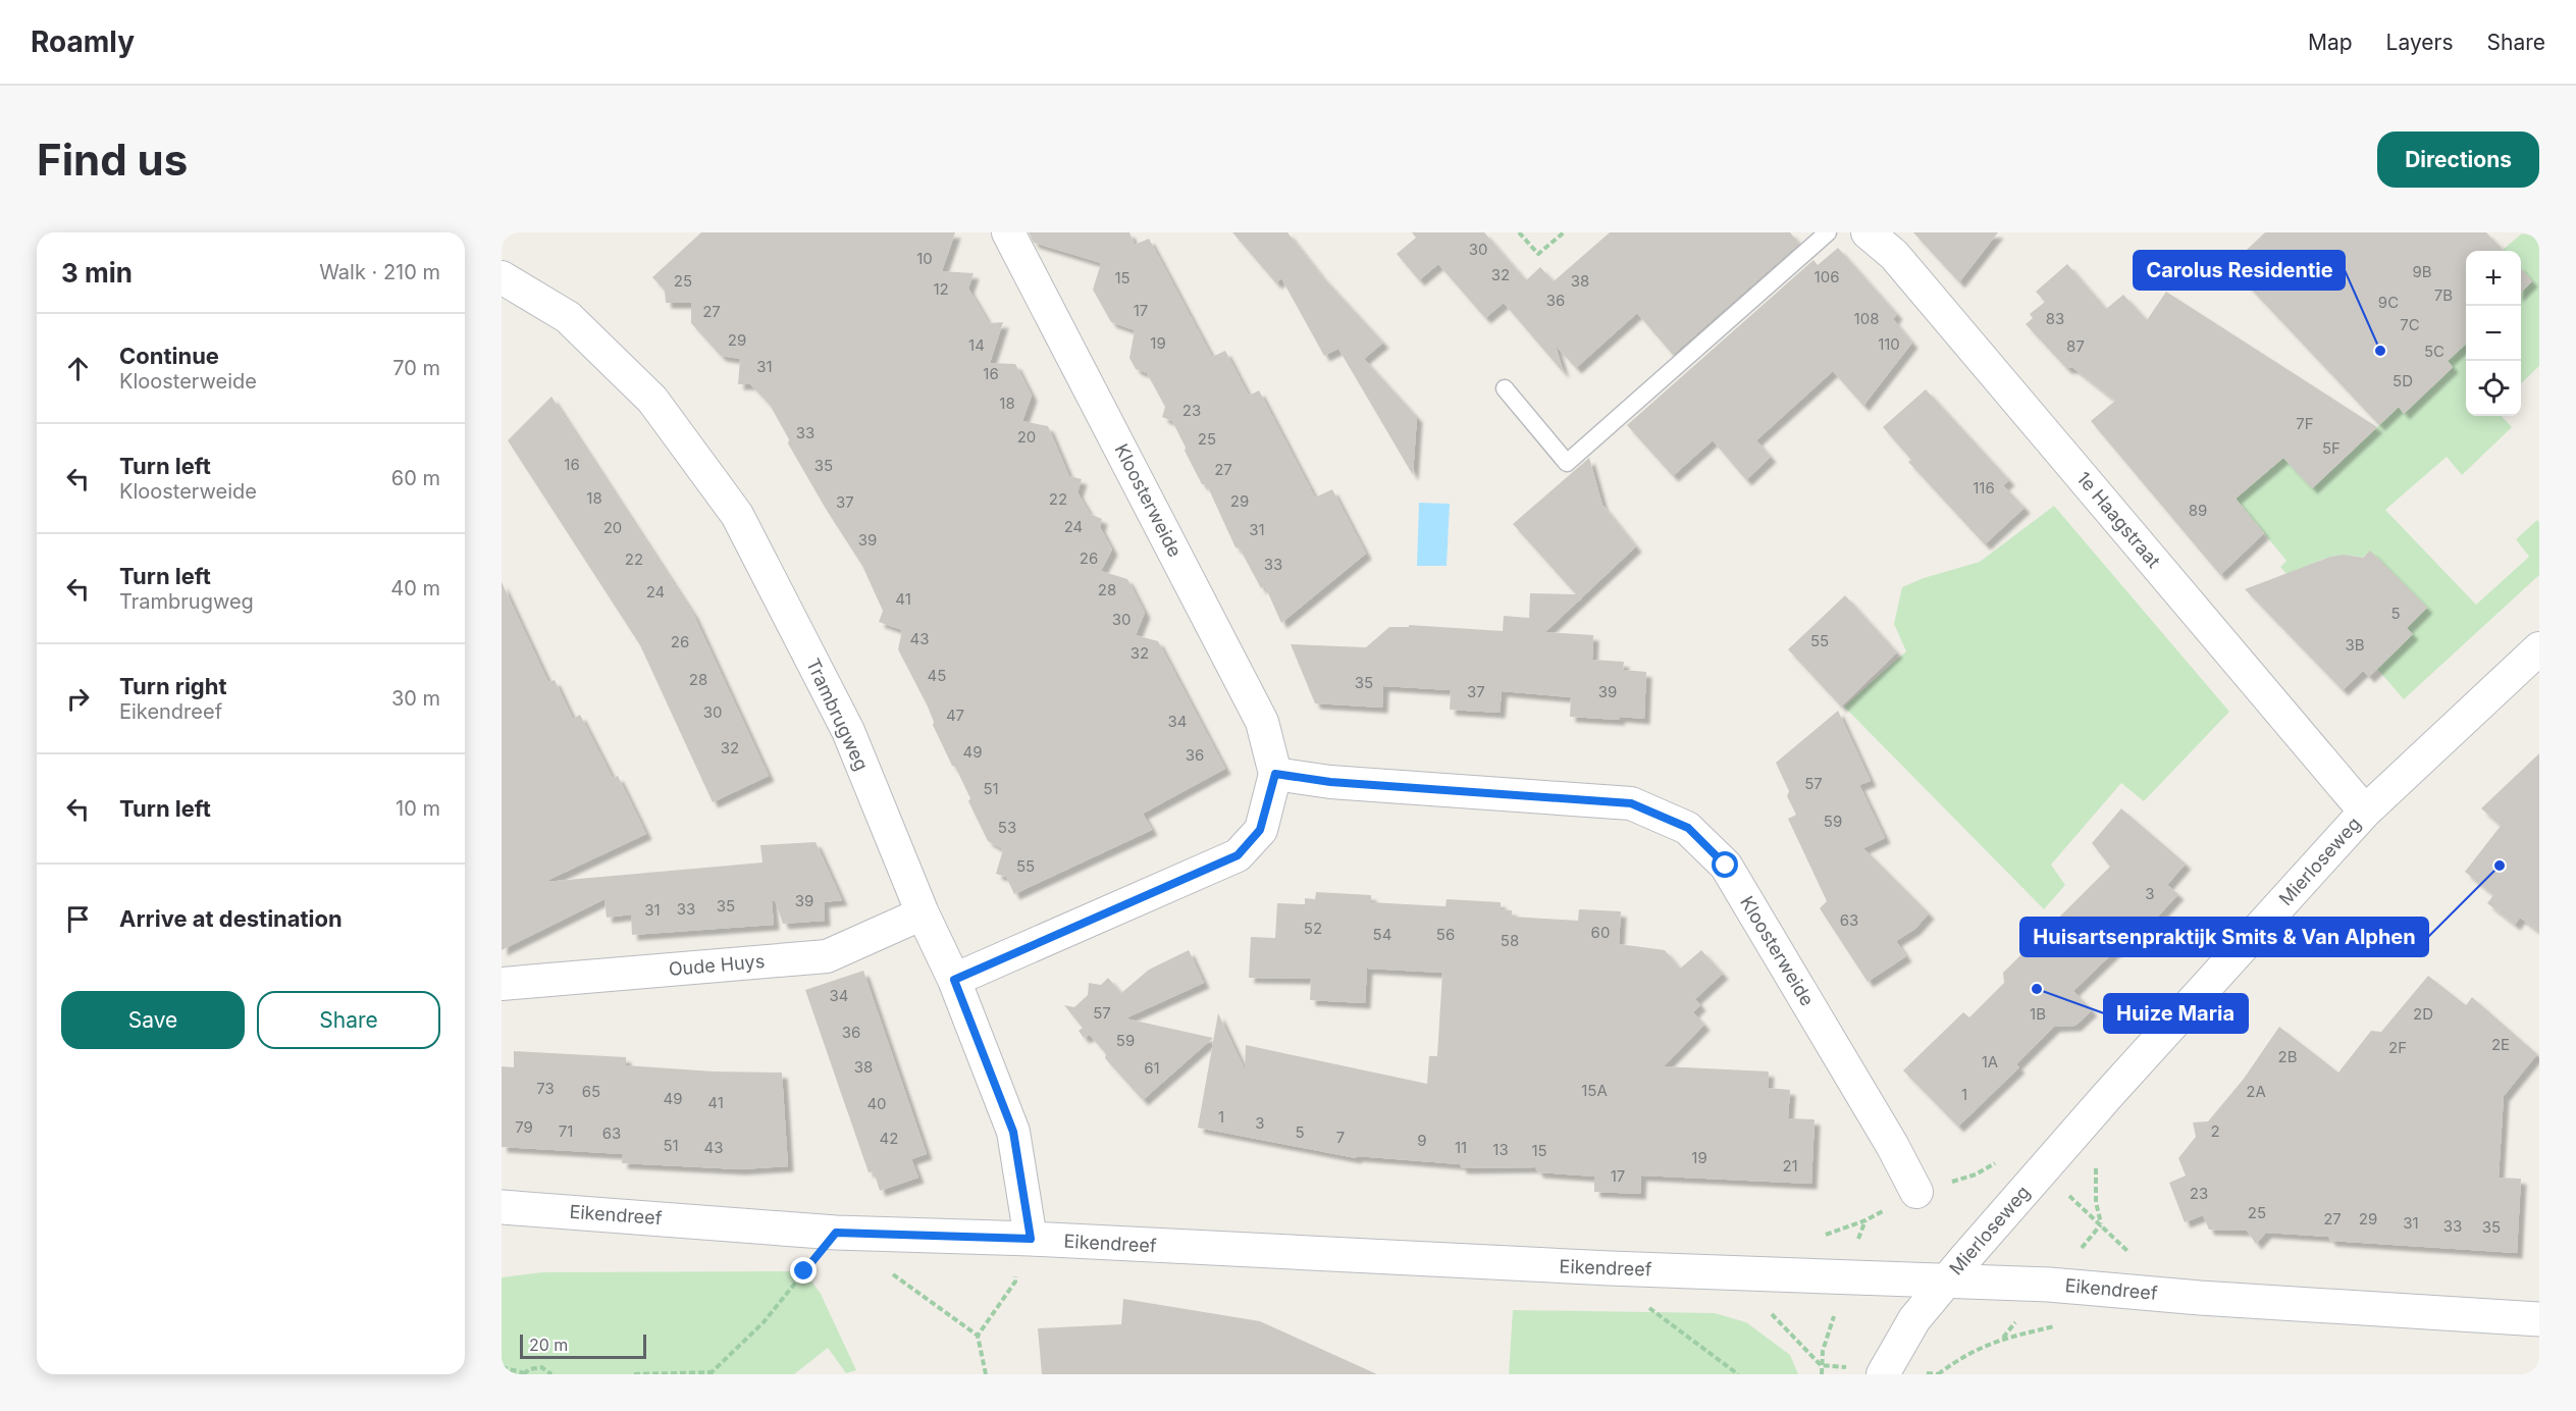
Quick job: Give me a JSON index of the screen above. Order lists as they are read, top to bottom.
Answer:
{
  "streets": {
    "street": [
      "Kloosterweide",
      "1e Haagstraat",
      "Trambrugweg",
      "Mierloseweg",
      "Oude Huys",
      "Eikendreef"
    ]
  },
  "crossings": [
    ["Kloosterweide", "Trambrugweg"],
    ["1e Haagstraat", "Mierloseweg"],
    ["Trambrugweg", "Oude Huys"],
    ["Trambrugweg", "Eikendreef"],
    ["Mierloseweg", "Eikendreef"]
  ],
  "places": ["Carolus Residentie", "Huisartsenpraktijk Smits & Van Alphen", "Huize Maria"],
  "house_numbers": [
    "30",
    "10",
    "9B",
    "32",
    "106",
    "15",
    "25",
    "38",
    "12",
    "7B",
    "36",
    "9C",
    "17",
    "27",
    "108",
    "83",
    "7C",
    "29",
    "19",
    "110",
    "14",
    "87",
    "5C",
    "31",
    "16",
    "5D",
    "18",
    "23",
    "7F",
    "33",
    "20",
    "25",
    "5F",
    "16",
    "35",
    "27",
    "116",
    "18",
    "22",
    "29",
    "37",
    "89",
    "24",
    "20",
    "31",
    "39",
    "26",
    "22",
    "33",
    "28",
    "24",
    "41",
    "5",
    "30",
    "43",
    "55",
    "26",
    "3B",
    "32",
    "45",
    "28",
    "35",
    "37",
    "39",
    "30",
    "47",
    "34",
    "32",
    "49",
    "36",
    "57",
    "51",
    "59",
    "53",
    "55",
    "3",
    "39",
    "35",
    "33",
    "31",
    "63",
    "52",
    "60",
    "54",
    "56",
    "58",
    "34",
    "57",
    "1B",
    "2D",
    "36",
    "59",
    "2E",
    "2F",
    "2B",
    "1A",
    "38",
    "61",
    "73",
    "15A",
    "65",
    "2A",
    "1",
    "49",
    "41",
    "40",
    "1",
    "3",
    "79",
    "71",
    "2",
    "5",
    "63",
    "7",
    "42",
    "9",
    "51",
    "43",
    "11",
    "13",
    "15",
    "19",
    "21",
    "17",
    "23",
    "25",
    "27",
    "29",
    "31",
    "33",
    "35"
  ],
  "scale_bar": "20 m",
  "page": {
    "header": "Roamly",
    "nav": ["Map", "Layers", "Share"],
    "buttons": [
      "Directions",
      ["Save", "Share"]
    ],
    "title": "Find us",
    "heading": ["3 min", "Walk · 210 m"],
    "map_buttons": ["+", "−"],
    "list": [
      ["Continue", "Kloosterweide", "70 m"],
      ["Turn left", "Kloosterweide", "60 m"],
      ["Turn left", "Trambrugweg", "40 m"],
      ["Turn right", "Eikendreef", "30 m"],
      ["Turn left", "10 m"],
      "Arrive at destination"
    ],
    "scale": "20 m"
  }
}
